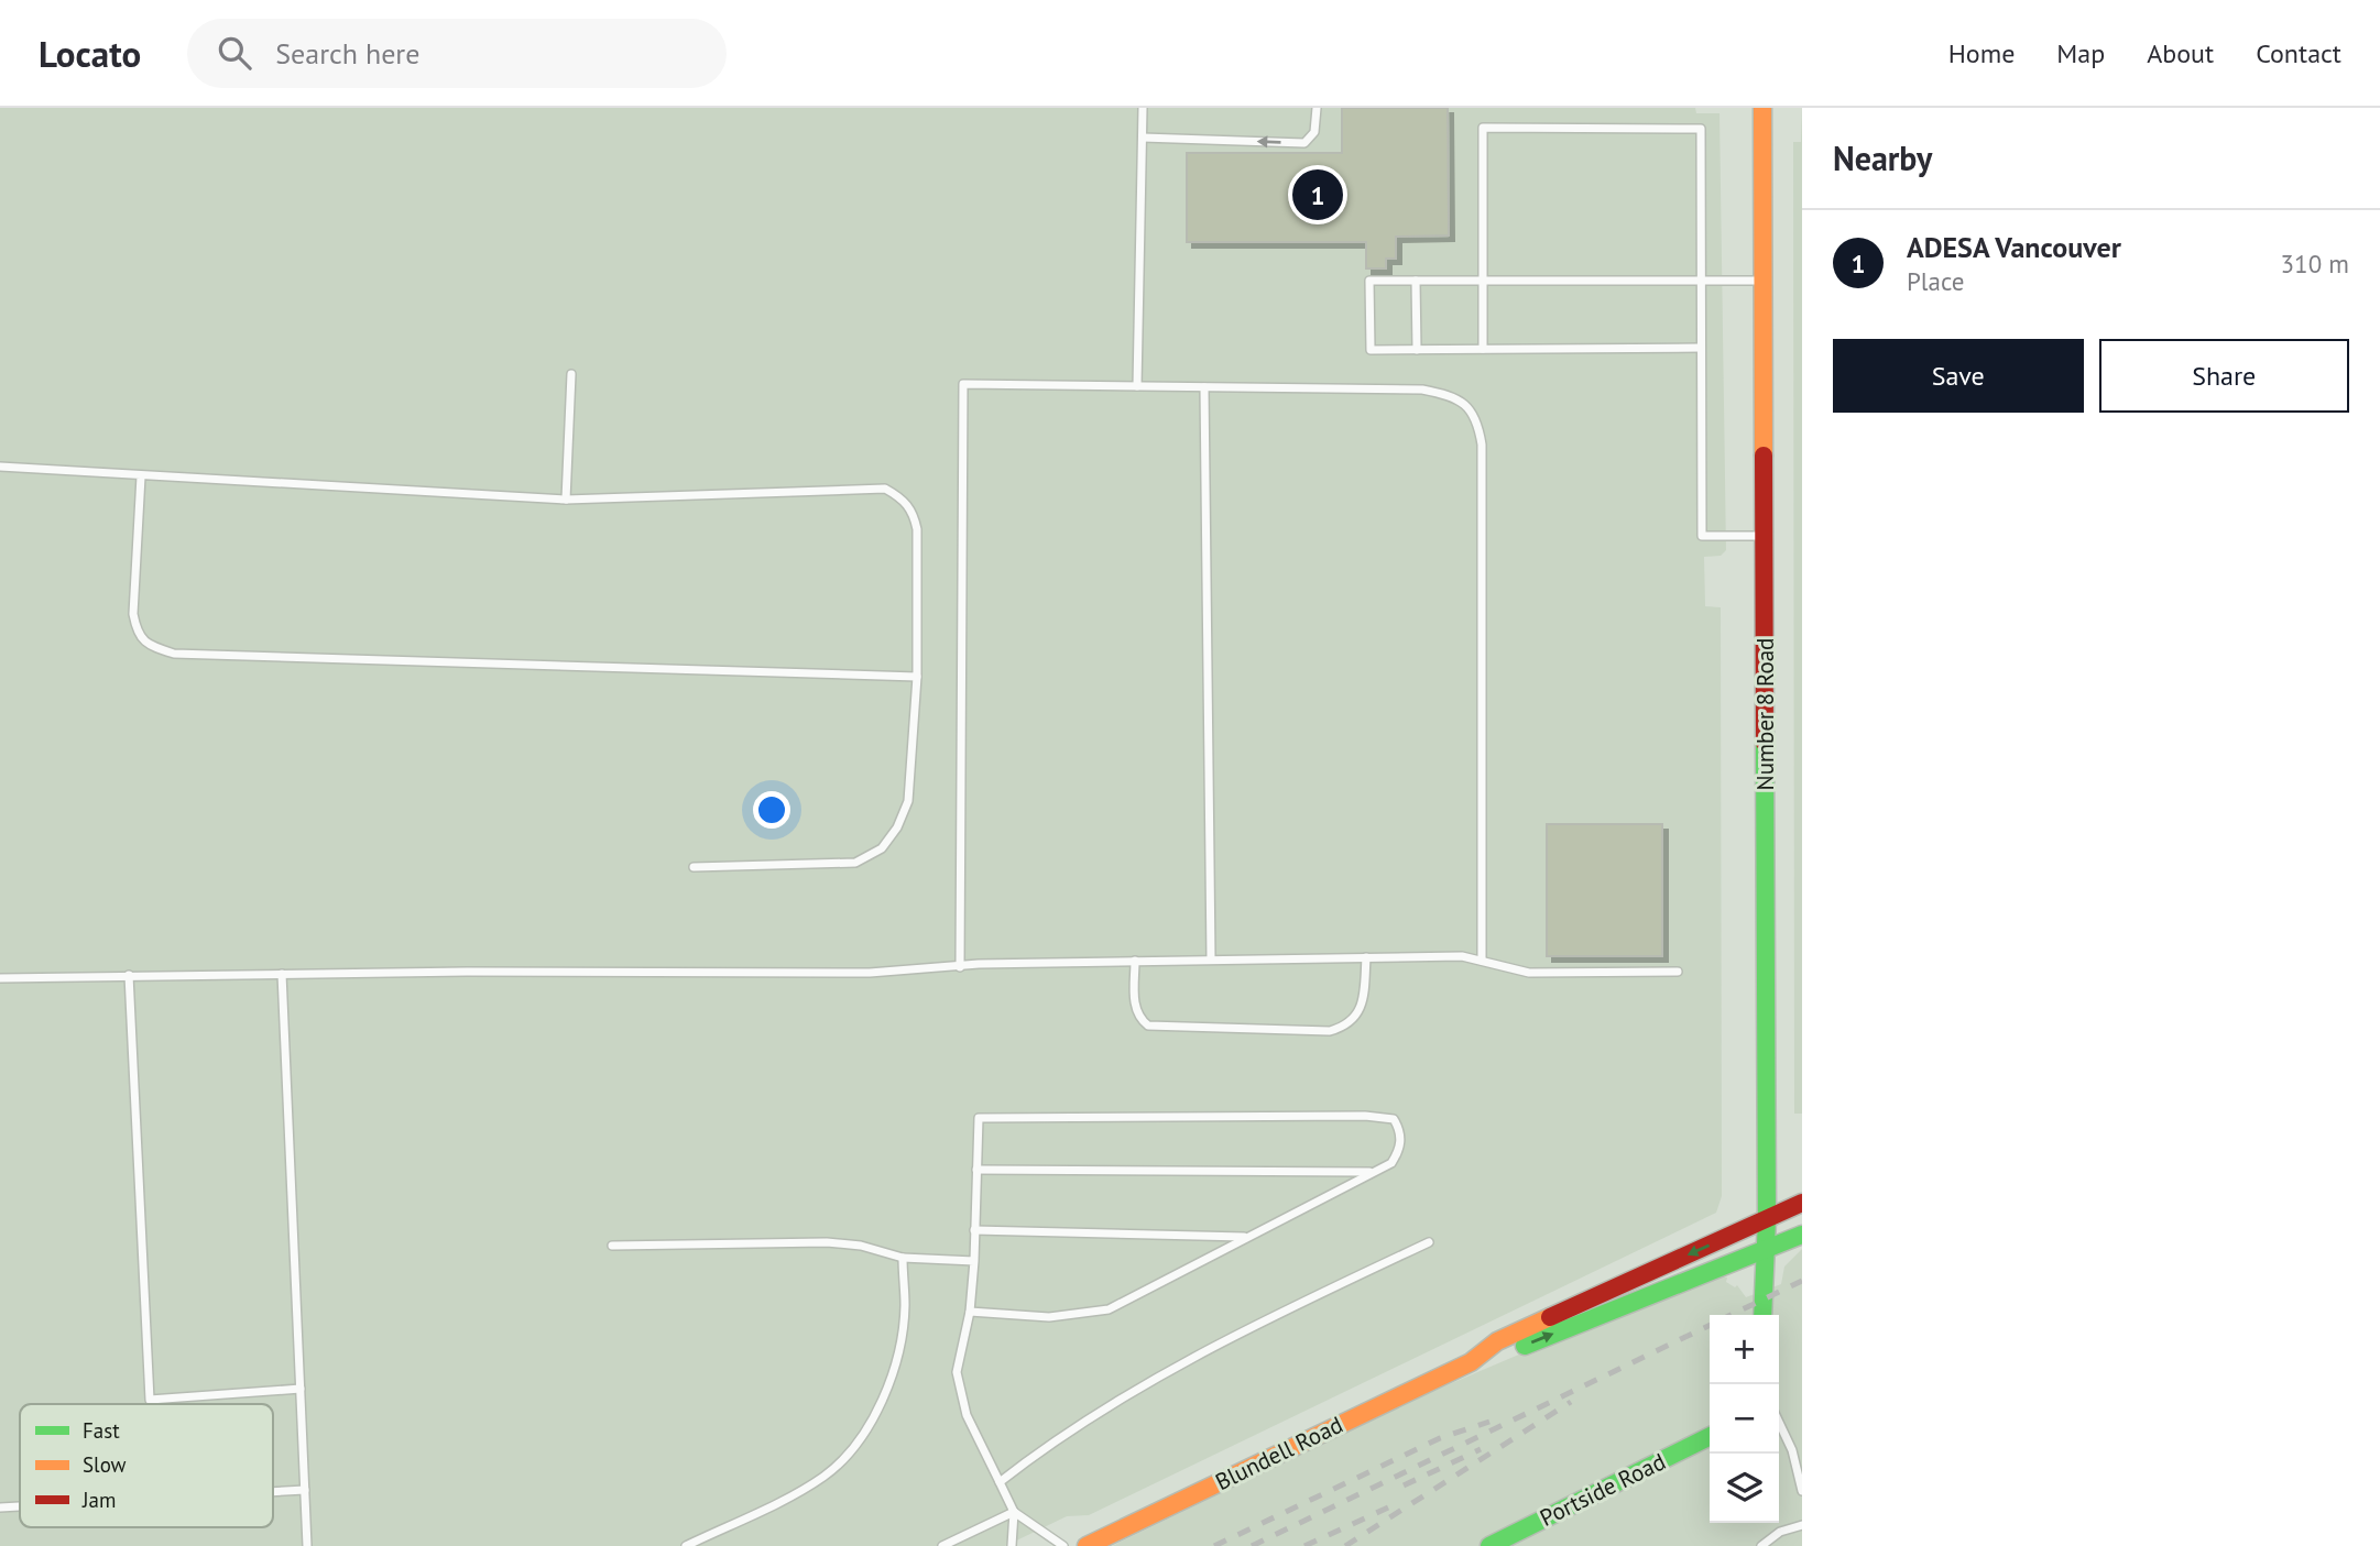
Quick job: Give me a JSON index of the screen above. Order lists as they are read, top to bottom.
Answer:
{
  "streets": {
    "street": ["Number 8 Road", "Blundell Road", "Portside Road"]
  },
  "crossings": [
    ["Number 8 Road", "Blundell Road"]
  ],
  "legend": ["Fast", "Slow", "Jam"],
  "page": {
    "header": "Locato",
    "search": "Search here",
    "nav": [
      "Home",
      "Map",
      "About",
      "Contact"
    ],
    "heading": "Nearby",
    "pins": "1",
    "list": [
      {
        "mark": "1",
        "name": "ADESA Vancouver",
        "note": "Place",
        "value": "310 m"
      }
    ],
    "buttons": ["Save", "Share"],
    "map_buttons": ["+", "−"]
  }
}
